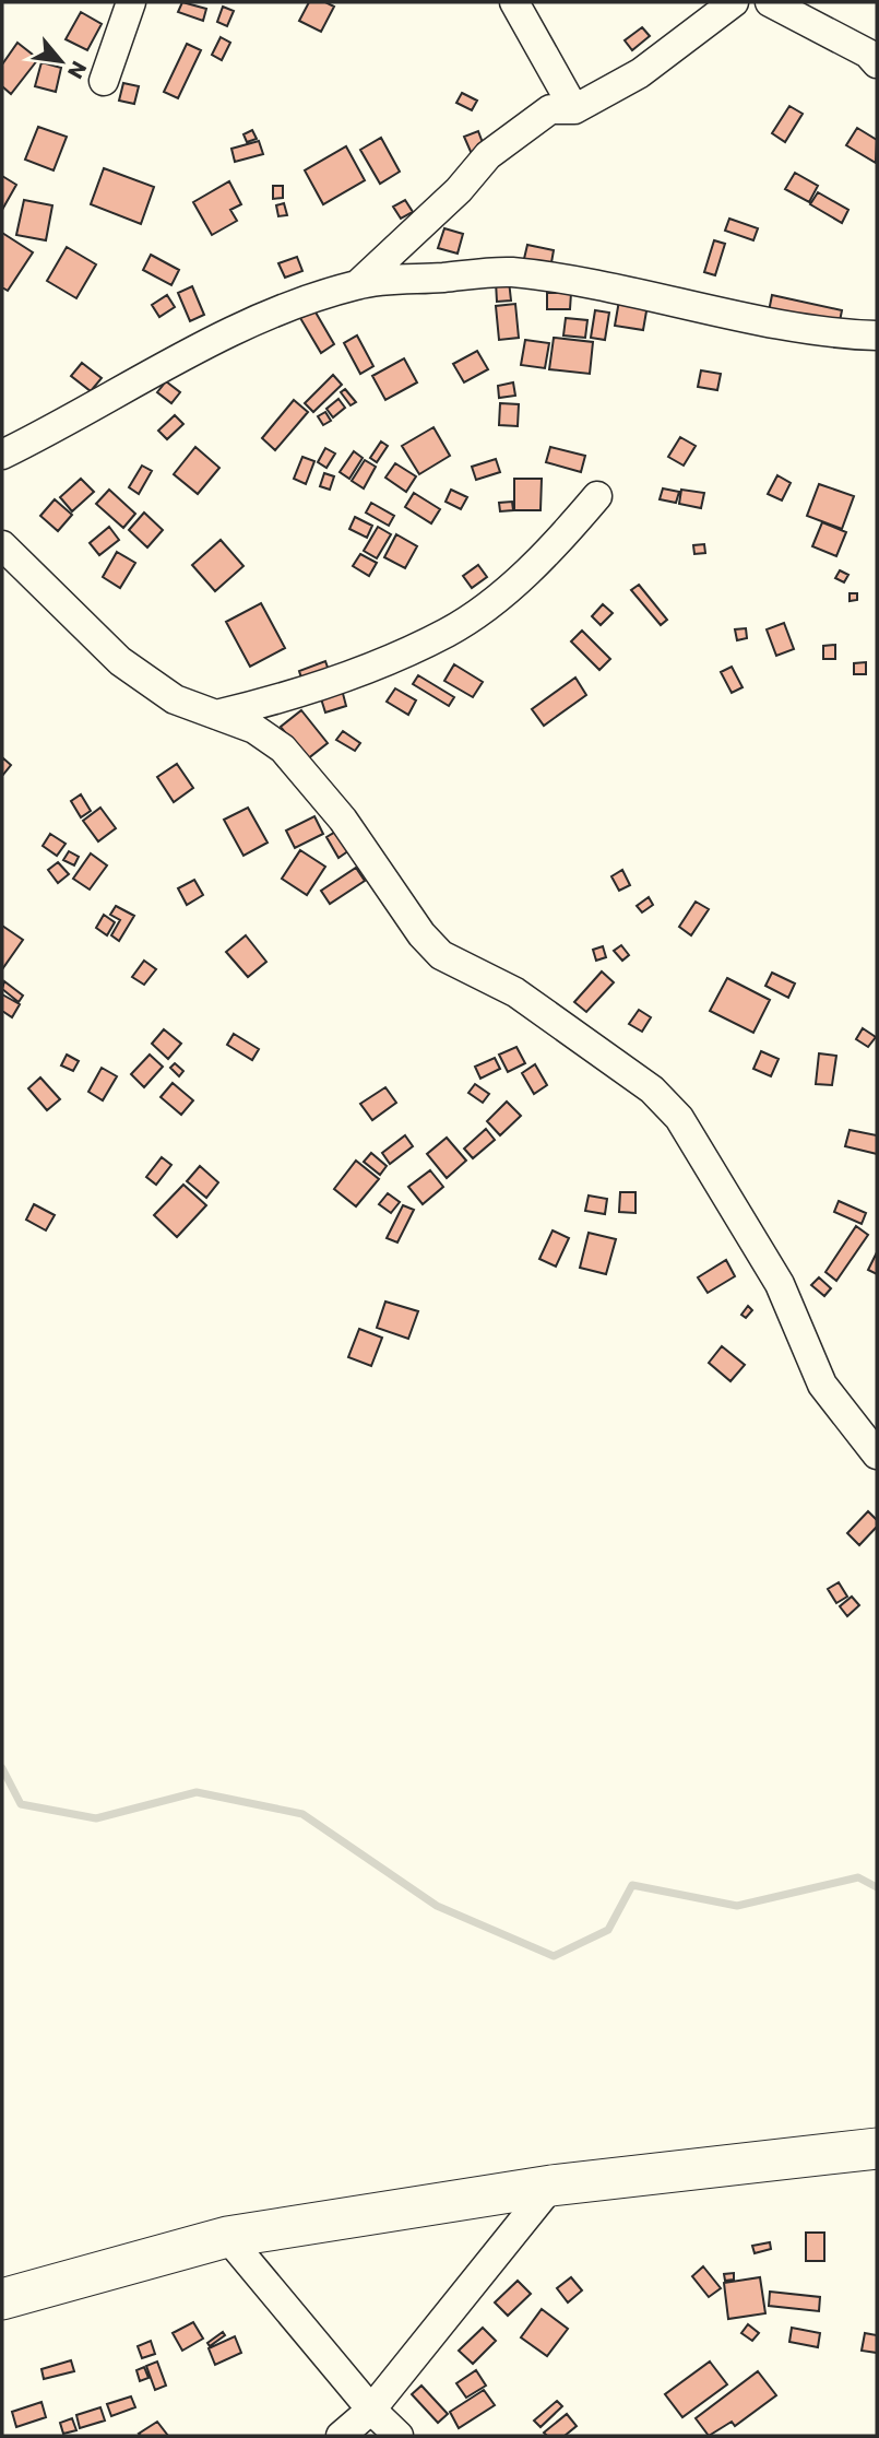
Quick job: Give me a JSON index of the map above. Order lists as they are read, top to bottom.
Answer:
{
  "north": "bottom right"
}
